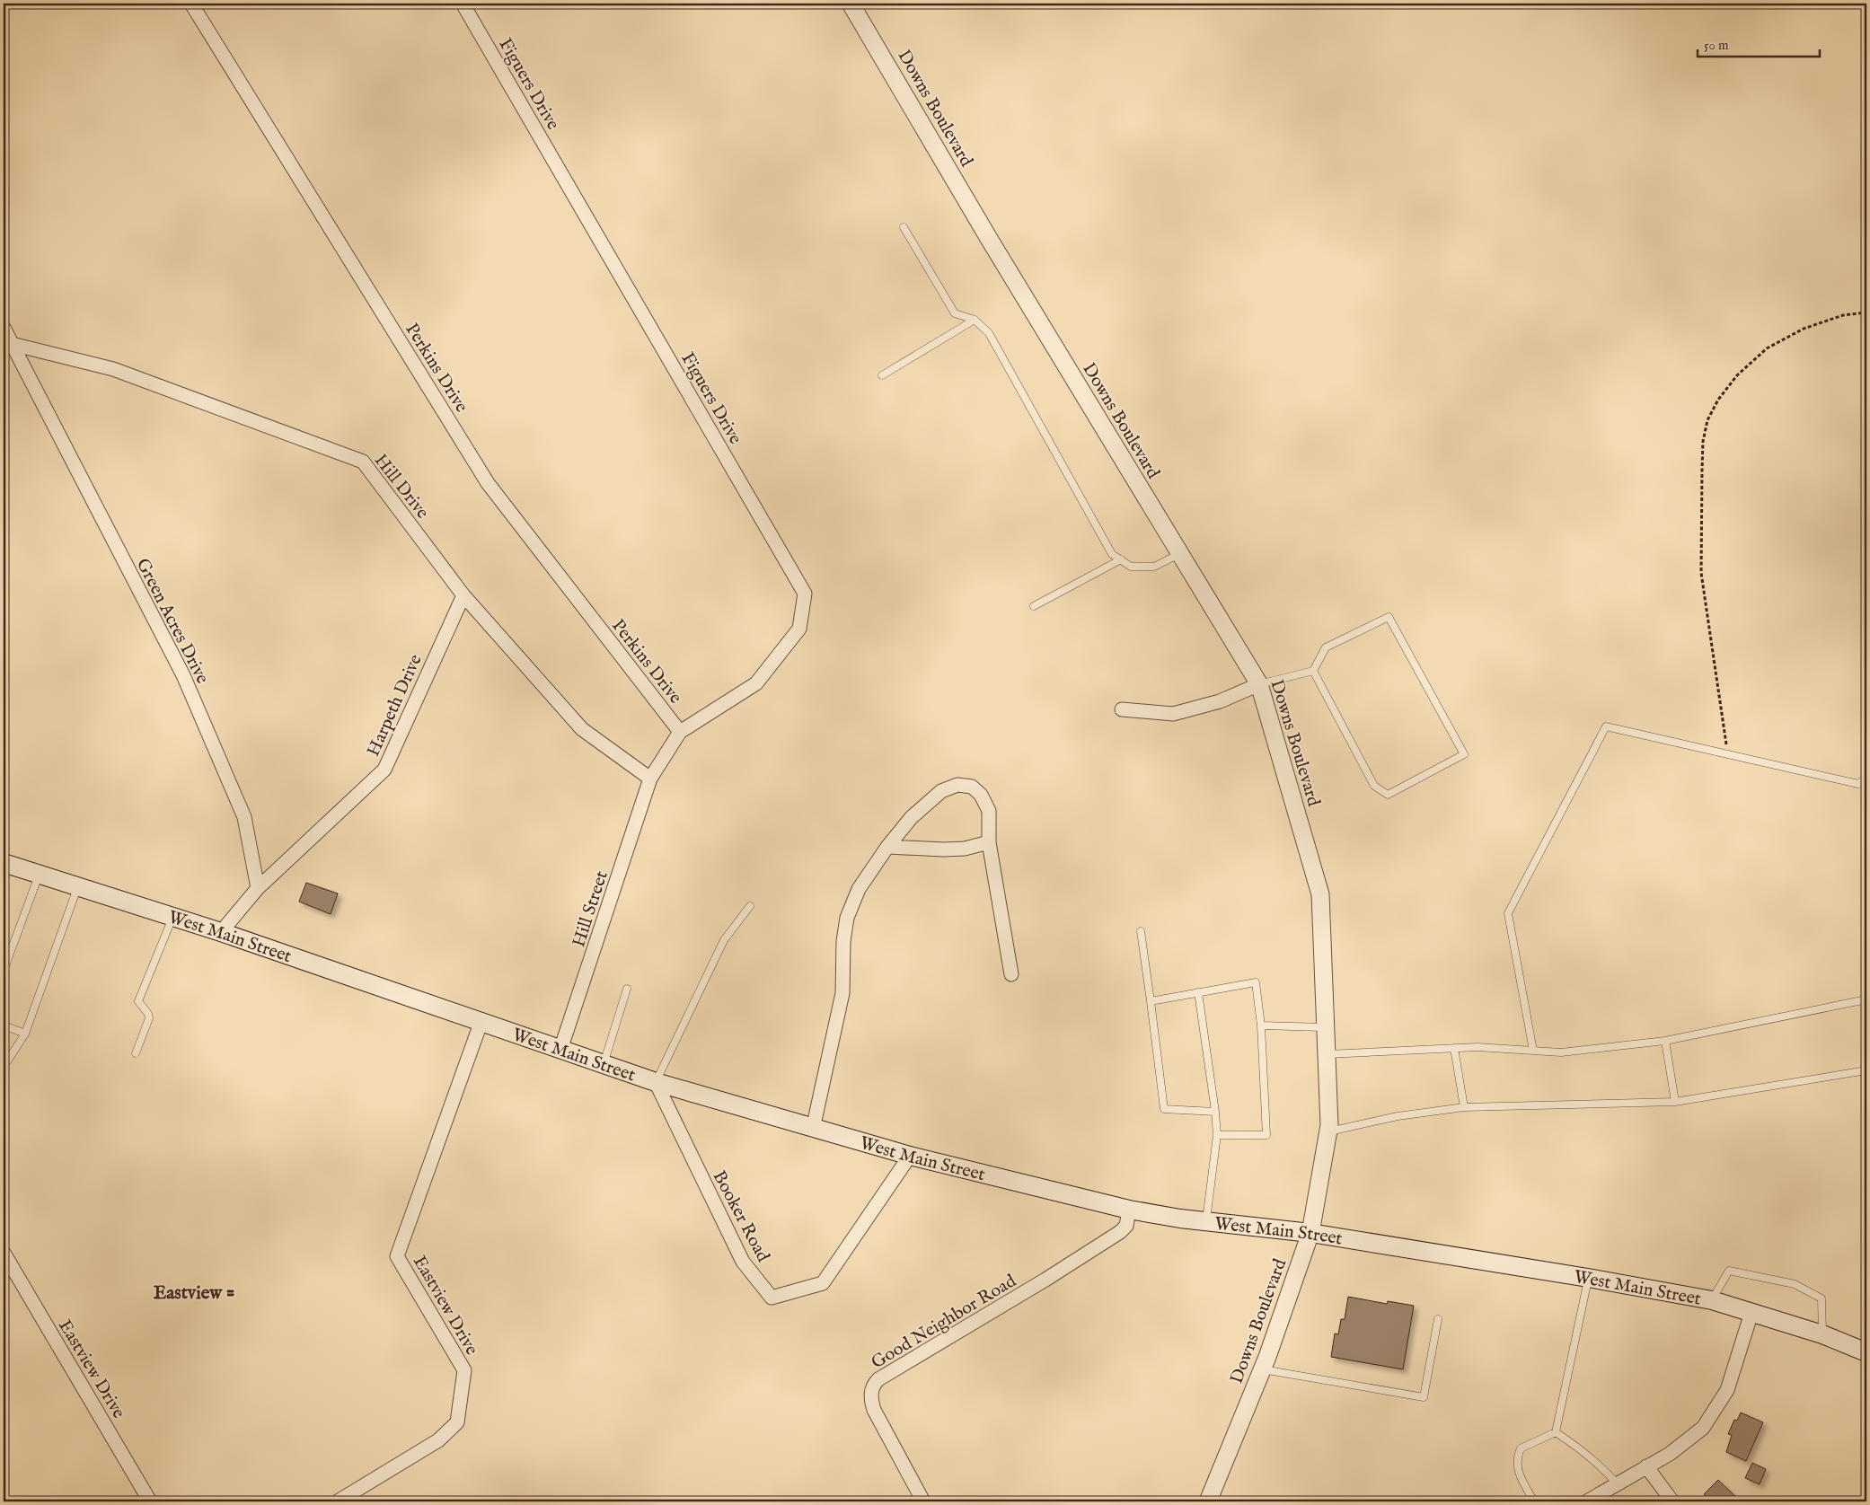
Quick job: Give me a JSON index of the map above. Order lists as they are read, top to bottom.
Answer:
{
  "streets": {
    "main road": ["West Main Street"],
    "street": [
      "Figuers Drive",
      "Downs Boulevard",
      "Perkins Drive",
      "Hill Drive",
      "Green Acres Drive",
      "Harpeth Drive",
      "Hill Street",
      "Booker Road",
      "Eastview Drive",
      "Good Neighbor Road"
    ]
  },
  "crossings": [
    ["Figuers Drive", "Perkins Drive"],
    ["Figuers Drive", "Hill Drive"],
    ["Figuers Drive", "Hill Street"],
    ["Downs Boulevard", "West Main Street"],
    ["Hill Drive", "Green Acres Drive"],
    ["Hill Drive", "Harpeth Drive"],
    ["Hill Drive", "Hill Street"],
    ["Green Acres Drive", "Harpeth Drive"],
    ["Hill Street", "West Main Street"],
    ["West Main Street", "Booker Road"],
    ["West Main Street", "Eastview Drive"],
    ["West Main Street", "Good Neighbor Road"]
  ],
  "districts": ["Eastview ="],
  "scale_bar": "50 m"
}
